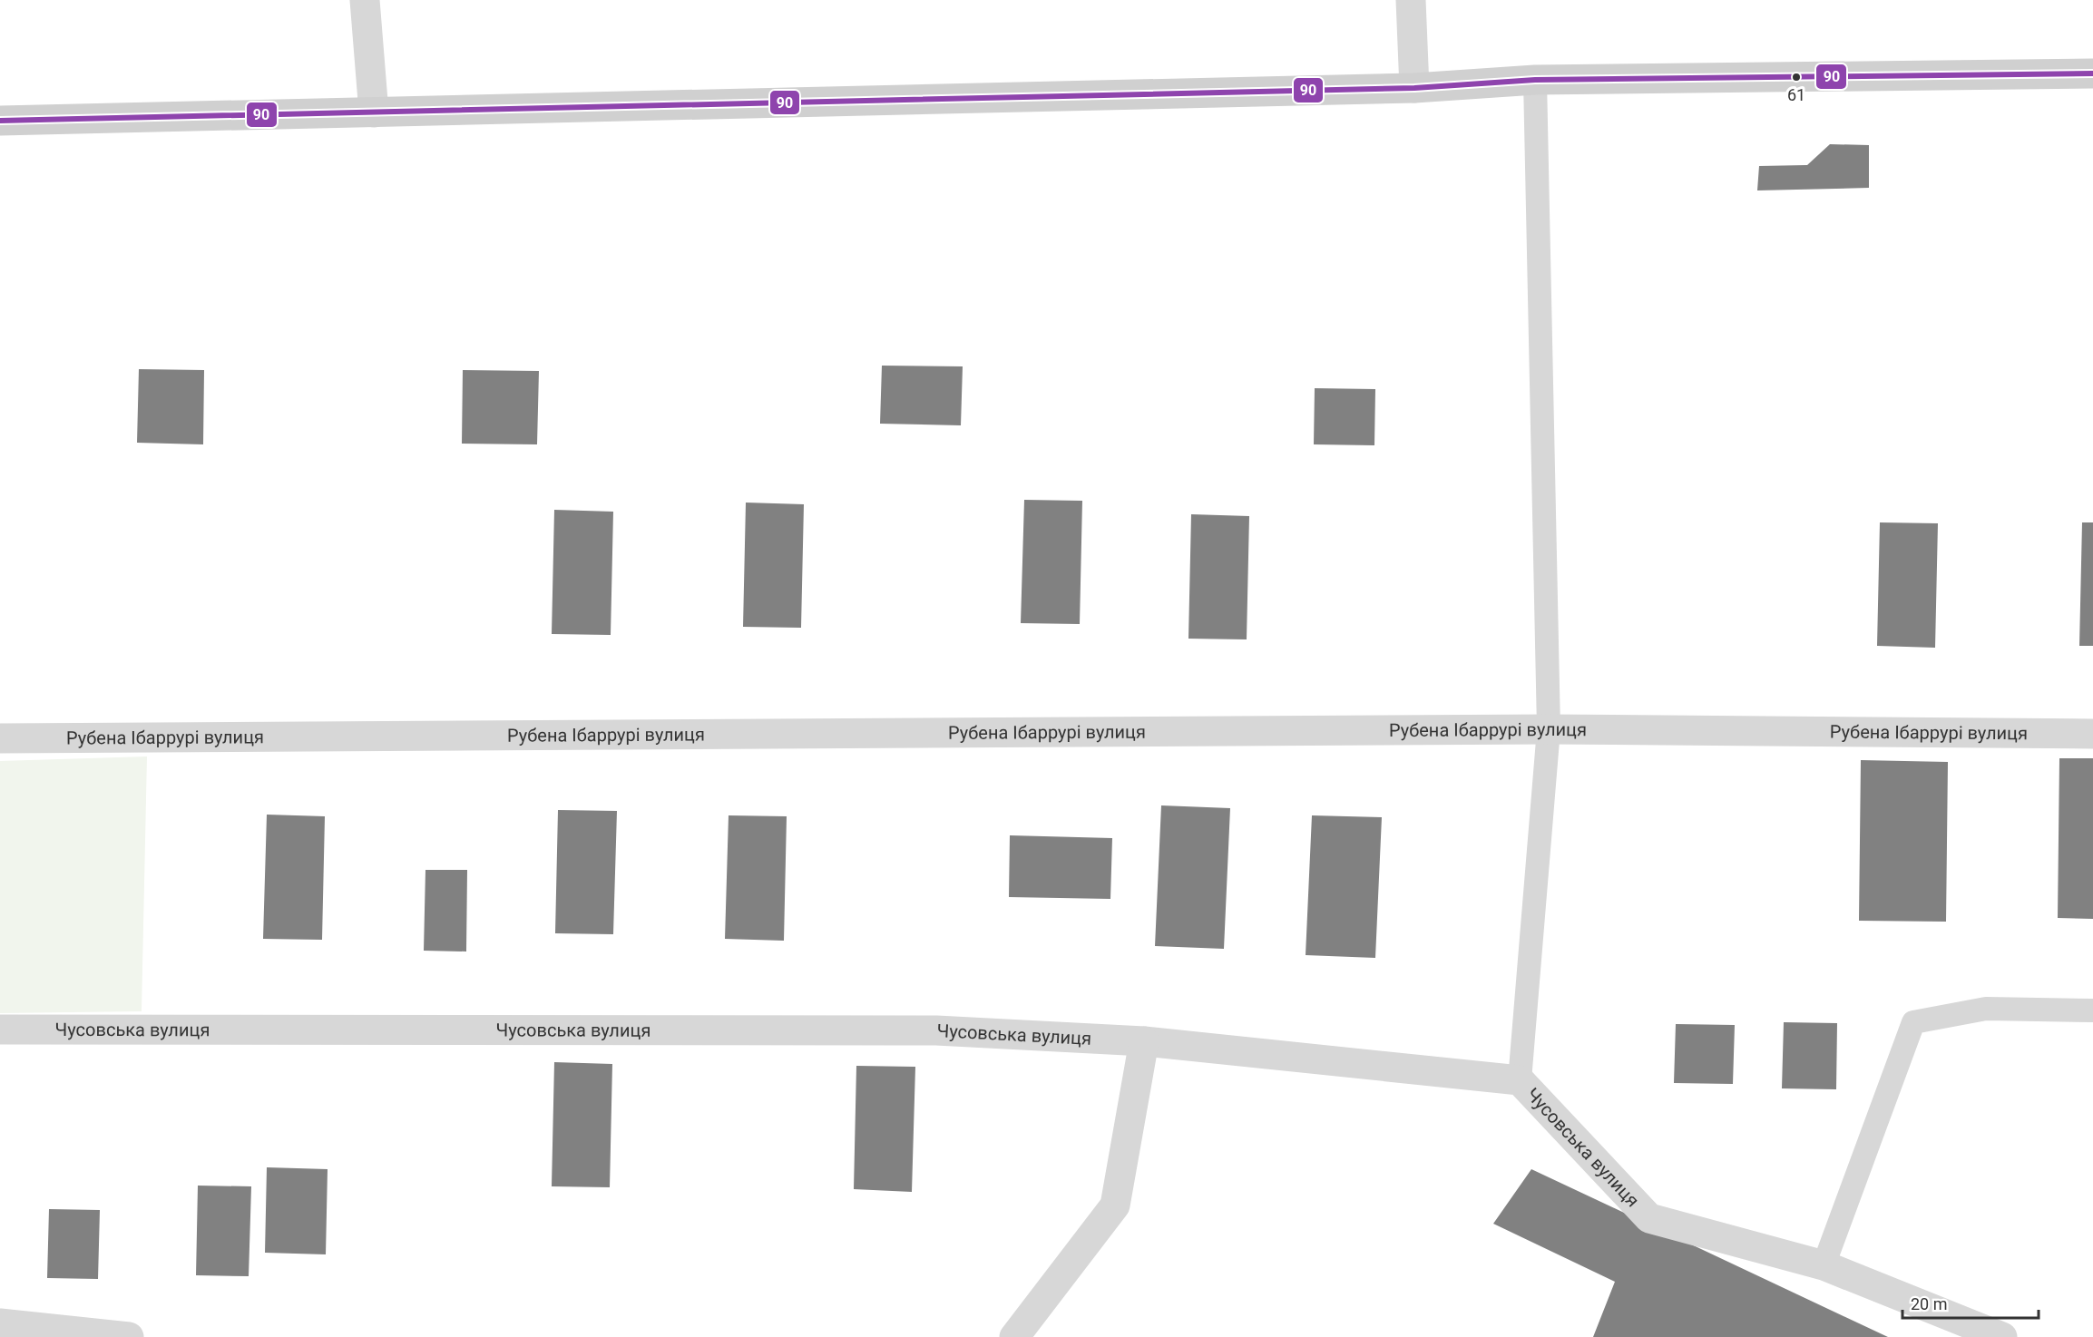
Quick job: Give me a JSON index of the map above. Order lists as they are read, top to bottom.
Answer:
{
  "streets": {
    "street": ["Рубена Ібаррурі вулиця", "Чусовська вулиця"]
  },
  "places": ["61"],
  "lines": ["transit line 90"],
  "scale_bar": "20 m"
}
